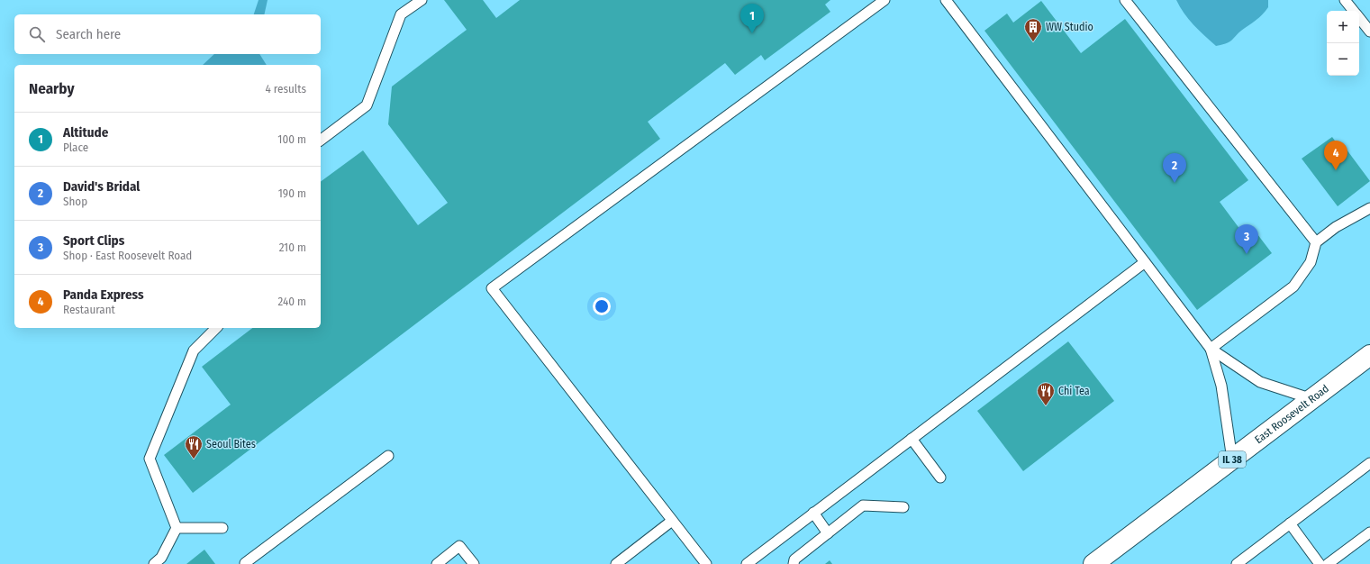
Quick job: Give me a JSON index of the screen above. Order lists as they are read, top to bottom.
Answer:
{
  "streets": {
    "main road": ["East Roosevelt Road", "IL 38"]
  },
  "places": {
    "building": ["WW Studio"],
    "restaurant": ["Chi Tea", "Seoul Bites"]
  },
  "page": {
    "pins": [
      "1",
      "4",
      "2",
      "3"
    ],
    "map_buttons": ["+", "−"],
    "search": "Search here",
    "heading": ["Nearby", "4 results"],
    "list": [
      {
        "mark": "1",
        "name": "Altitude",
        "note": "Place",
        "value": "100 m"
      },
      {
        "mark": "2",
        "name": "David's Bridal",
        "note": "Shop",
        "value": "190 m"
      },
      {
        "mark": "3",
        "name": "Sport Clips",
        "note": "Shop · East Roosevelt Road",
        "value": "210 m"
      },
      {
        "mark": "4",
        "name": "Panda Express",
        "note": "Restaurant",
        "value": "240 m"
      }
    ]
  }
}
